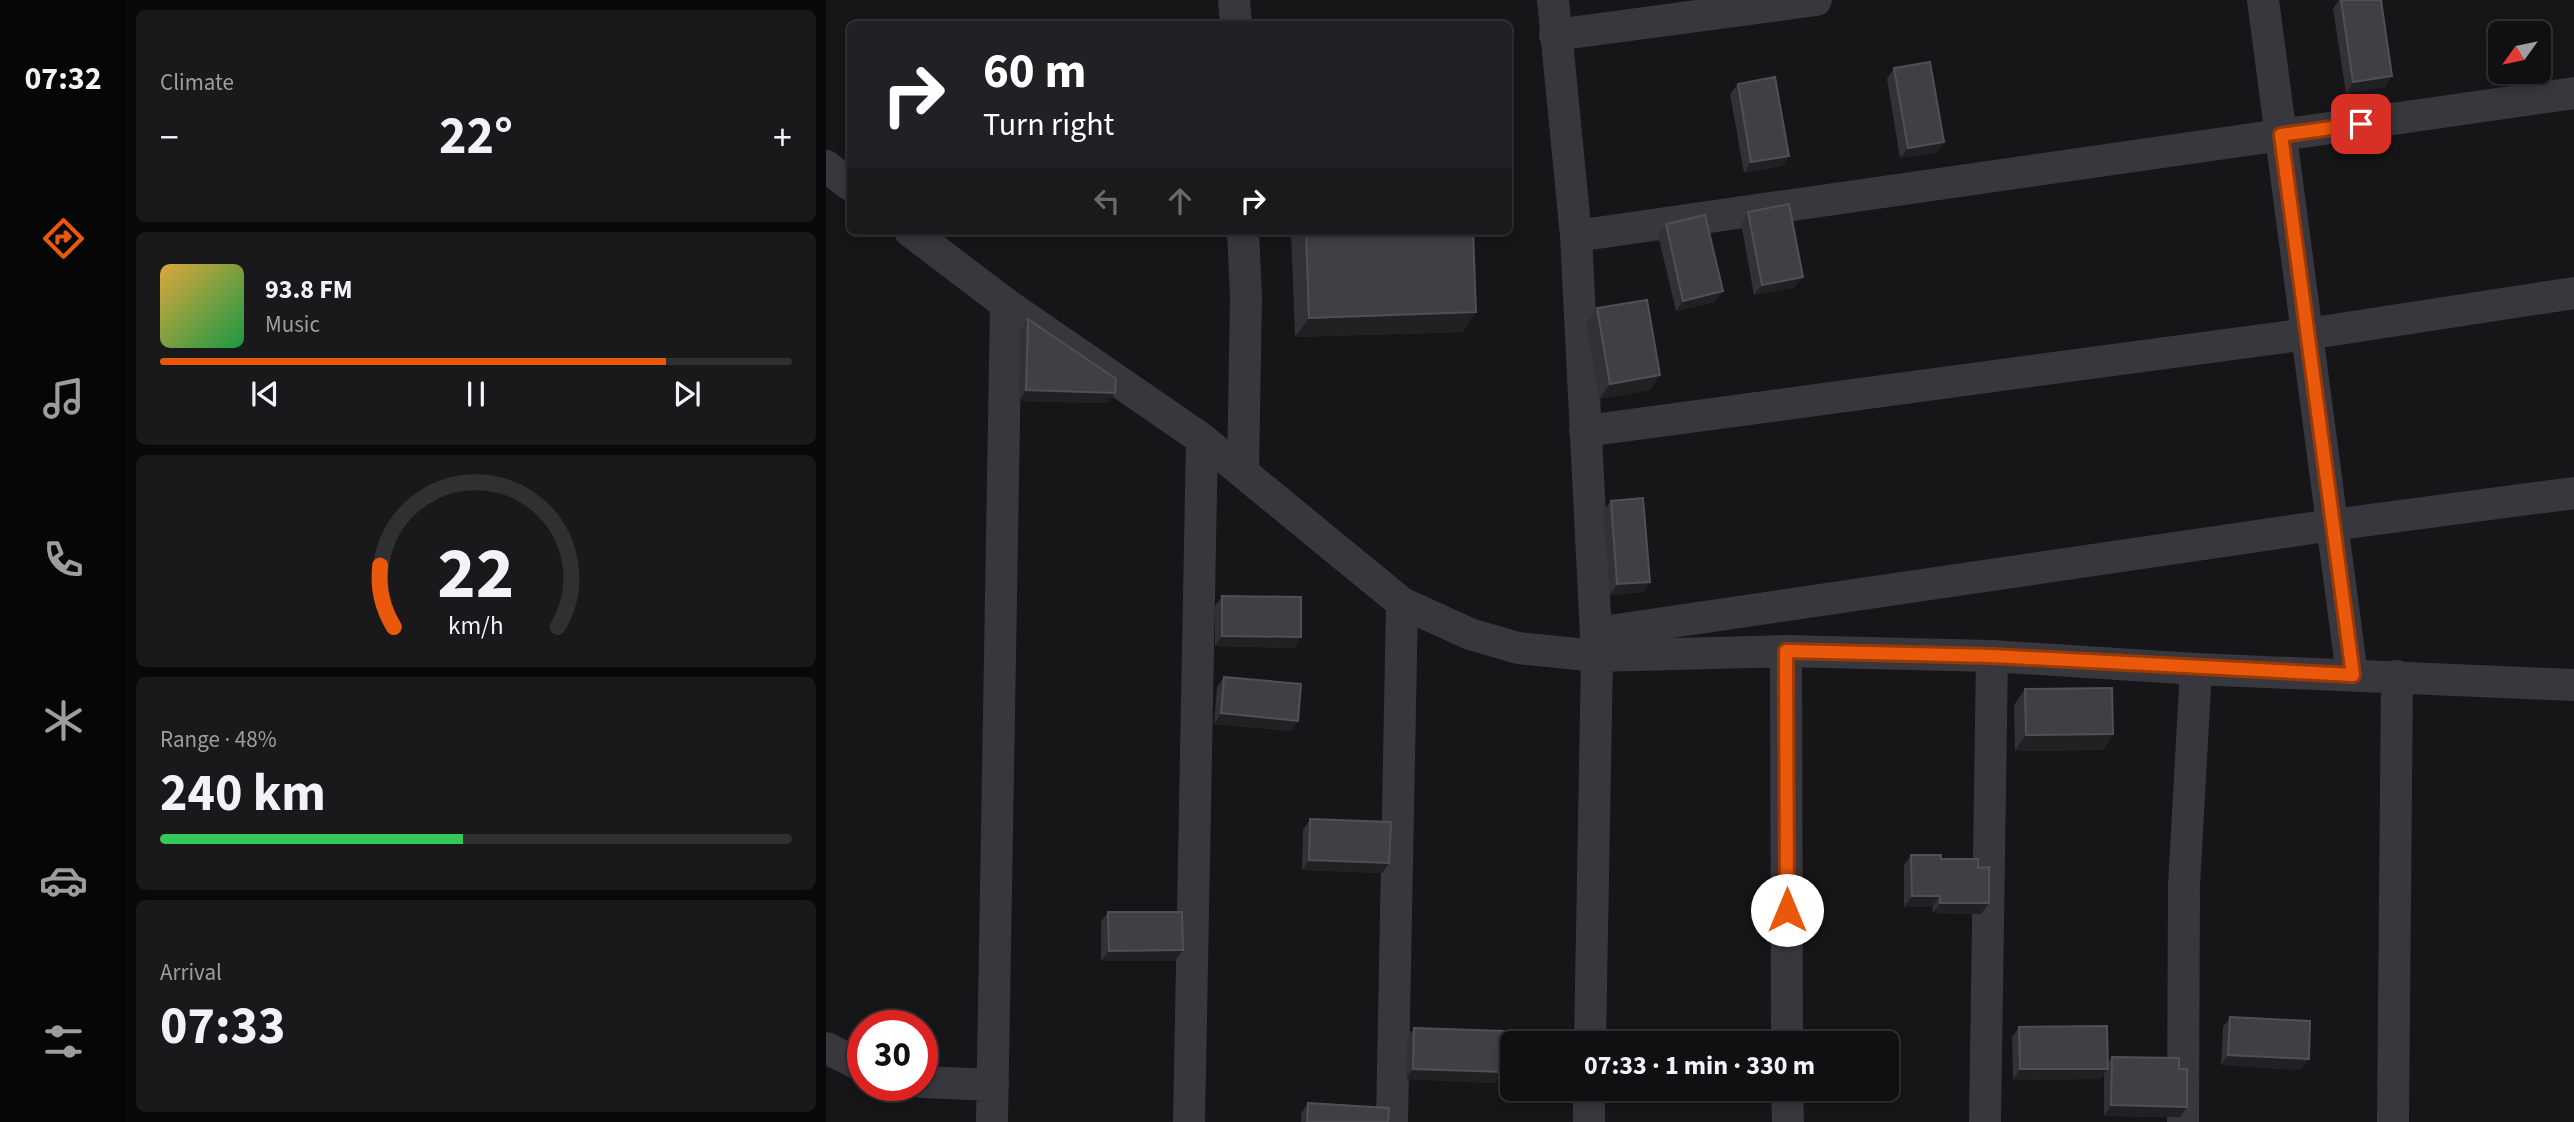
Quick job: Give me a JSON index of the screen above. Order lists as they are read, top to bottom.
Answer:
{
  "north": "bottom left",
  "page": {
    "tabs": "07:32",
    "tile": [
      "Climate",
      ["Range · 48%", "240 km"],
      ["Arrival", "07:33"]
    ],
    "turn": ["60 m", "Turn right"],
    "heat": ["−", "22°", "+"],
    "song": ["93.8 FM", "Music"],
    "limit": "30",
    "trip": "07:33 · 1 min · 330 m",
    "gauge": ["22", "km/h"]
  }
}
